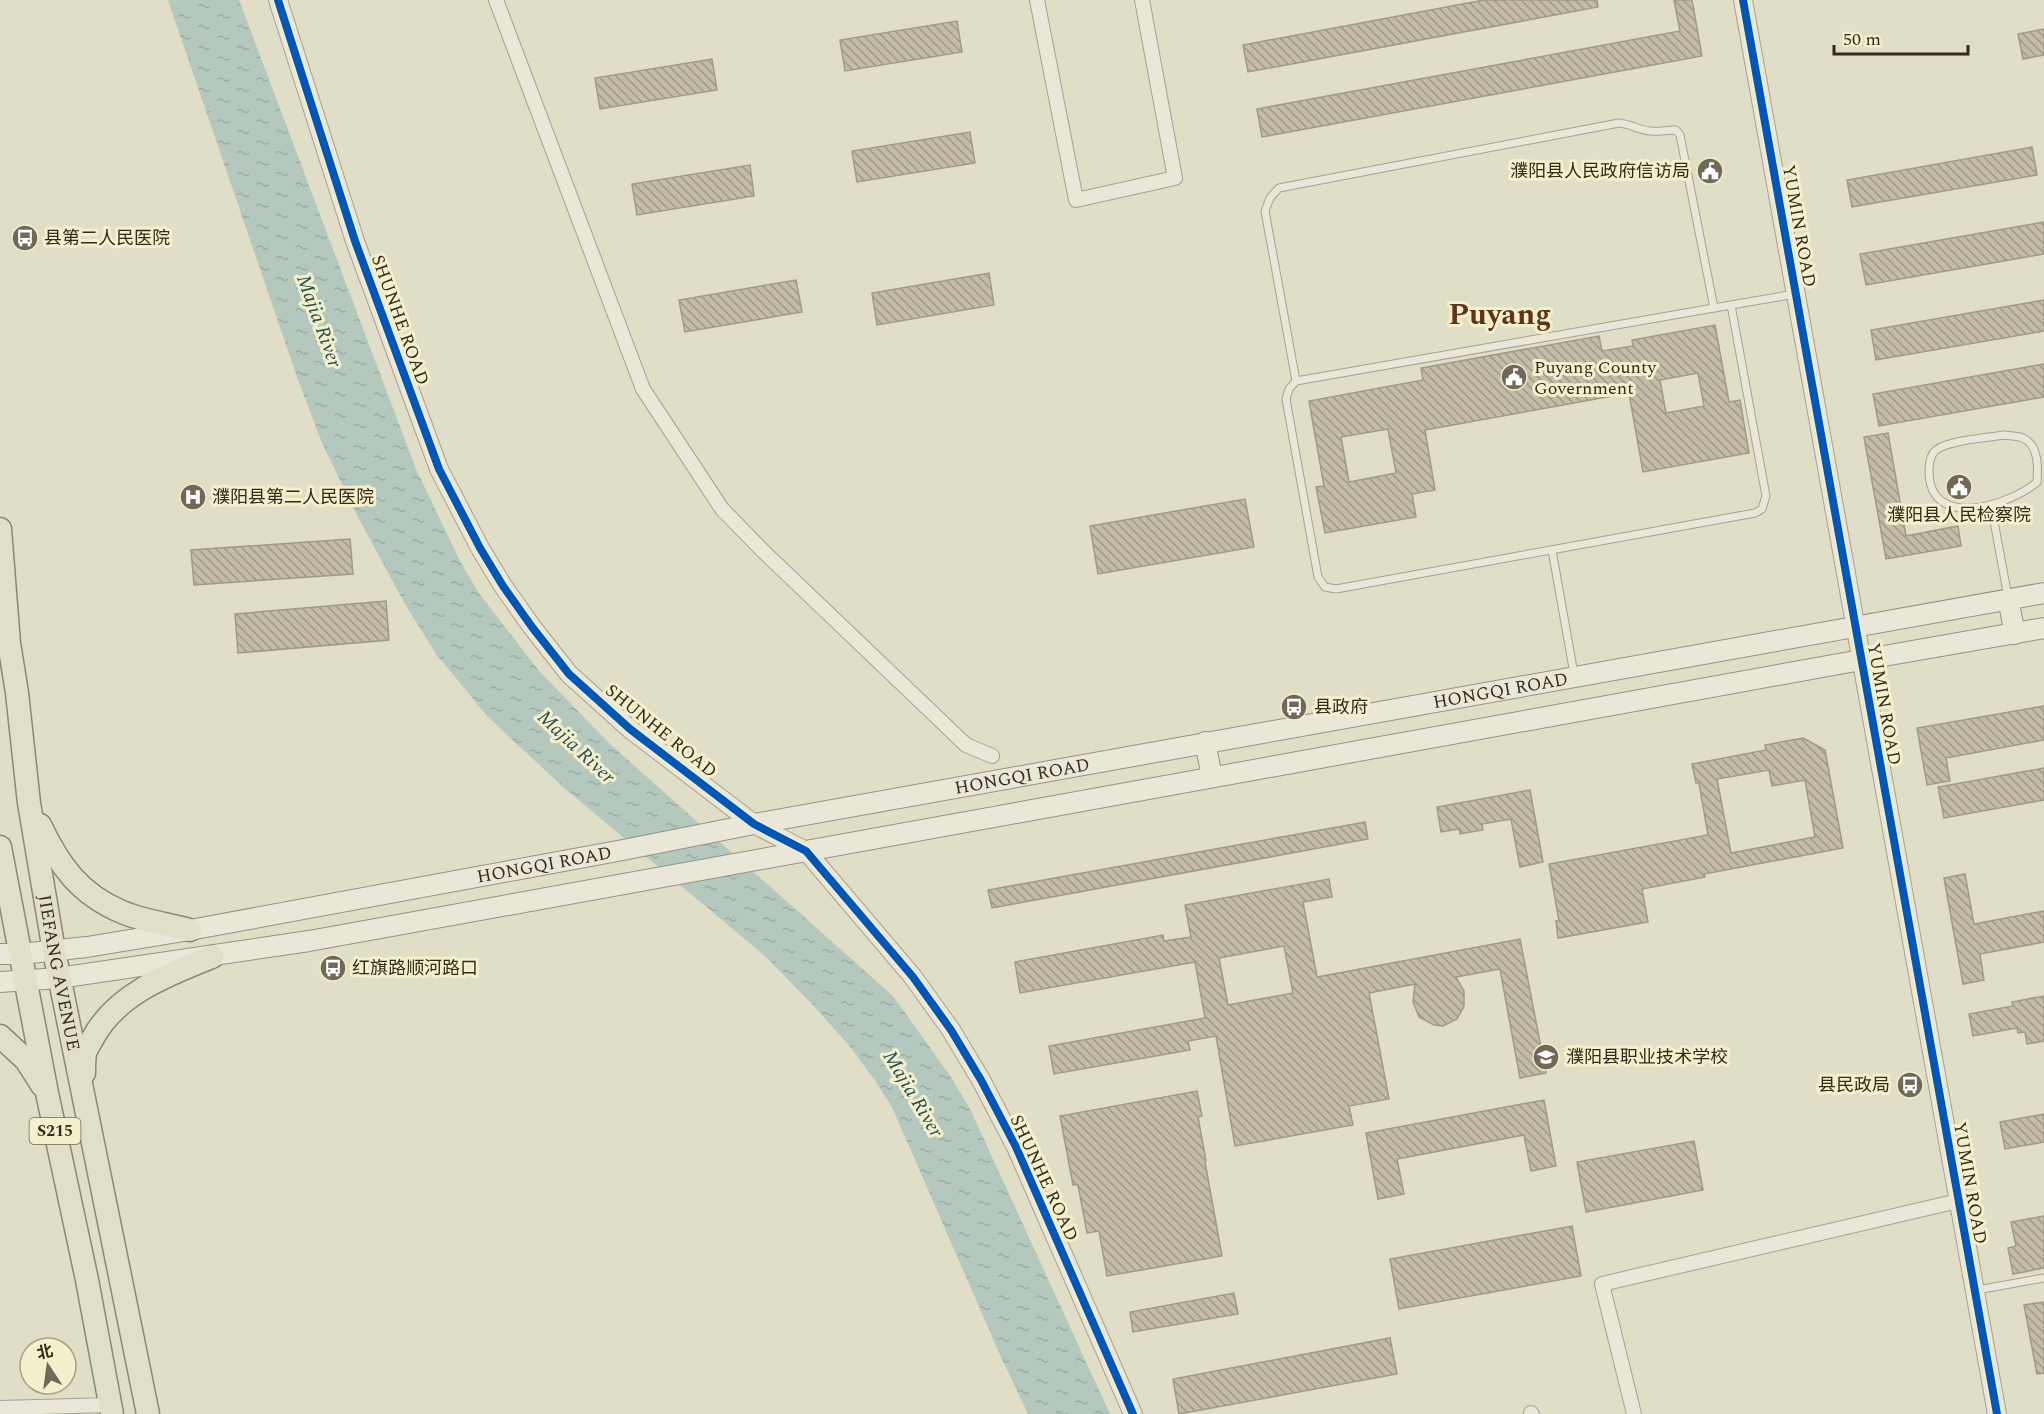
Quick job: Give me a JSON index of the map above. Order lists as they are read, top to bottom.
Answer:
{
  "streets": {
    "main road": ["HONGQI ROAD", "JIEFANG AVENUE", "S215"],
    "street": ["YUMIN ROAD", "SHUNHE ROAD"]
  },
  "crossings": [
    ["YUMIN ROAD", "HONGQI ROAD"],
    ["SHUNHE ROAD", "HONGQI ROAD"],
    ["HONGQI ROAD", "JIEFANG AVENUE"]
  ],
  "districts": ["Puyang"],
  "water": ["Majia River"],
  "places": {
    "public building": ["濮阳县人民政府信访局", "Puyang County Government", "濮阳县人民检察院"],
    "bus stop": [
      "县第二人民医院",
      "县政府",
      "红旗路顺河路口",
      "县民政局"
    ],
    "hospital": ["濮阳县第二人民医院"],
    "school or university": ["濮阳县职业技术学校"]
  },
  "scale_bar": "50 m",
  "north": "top"
}
